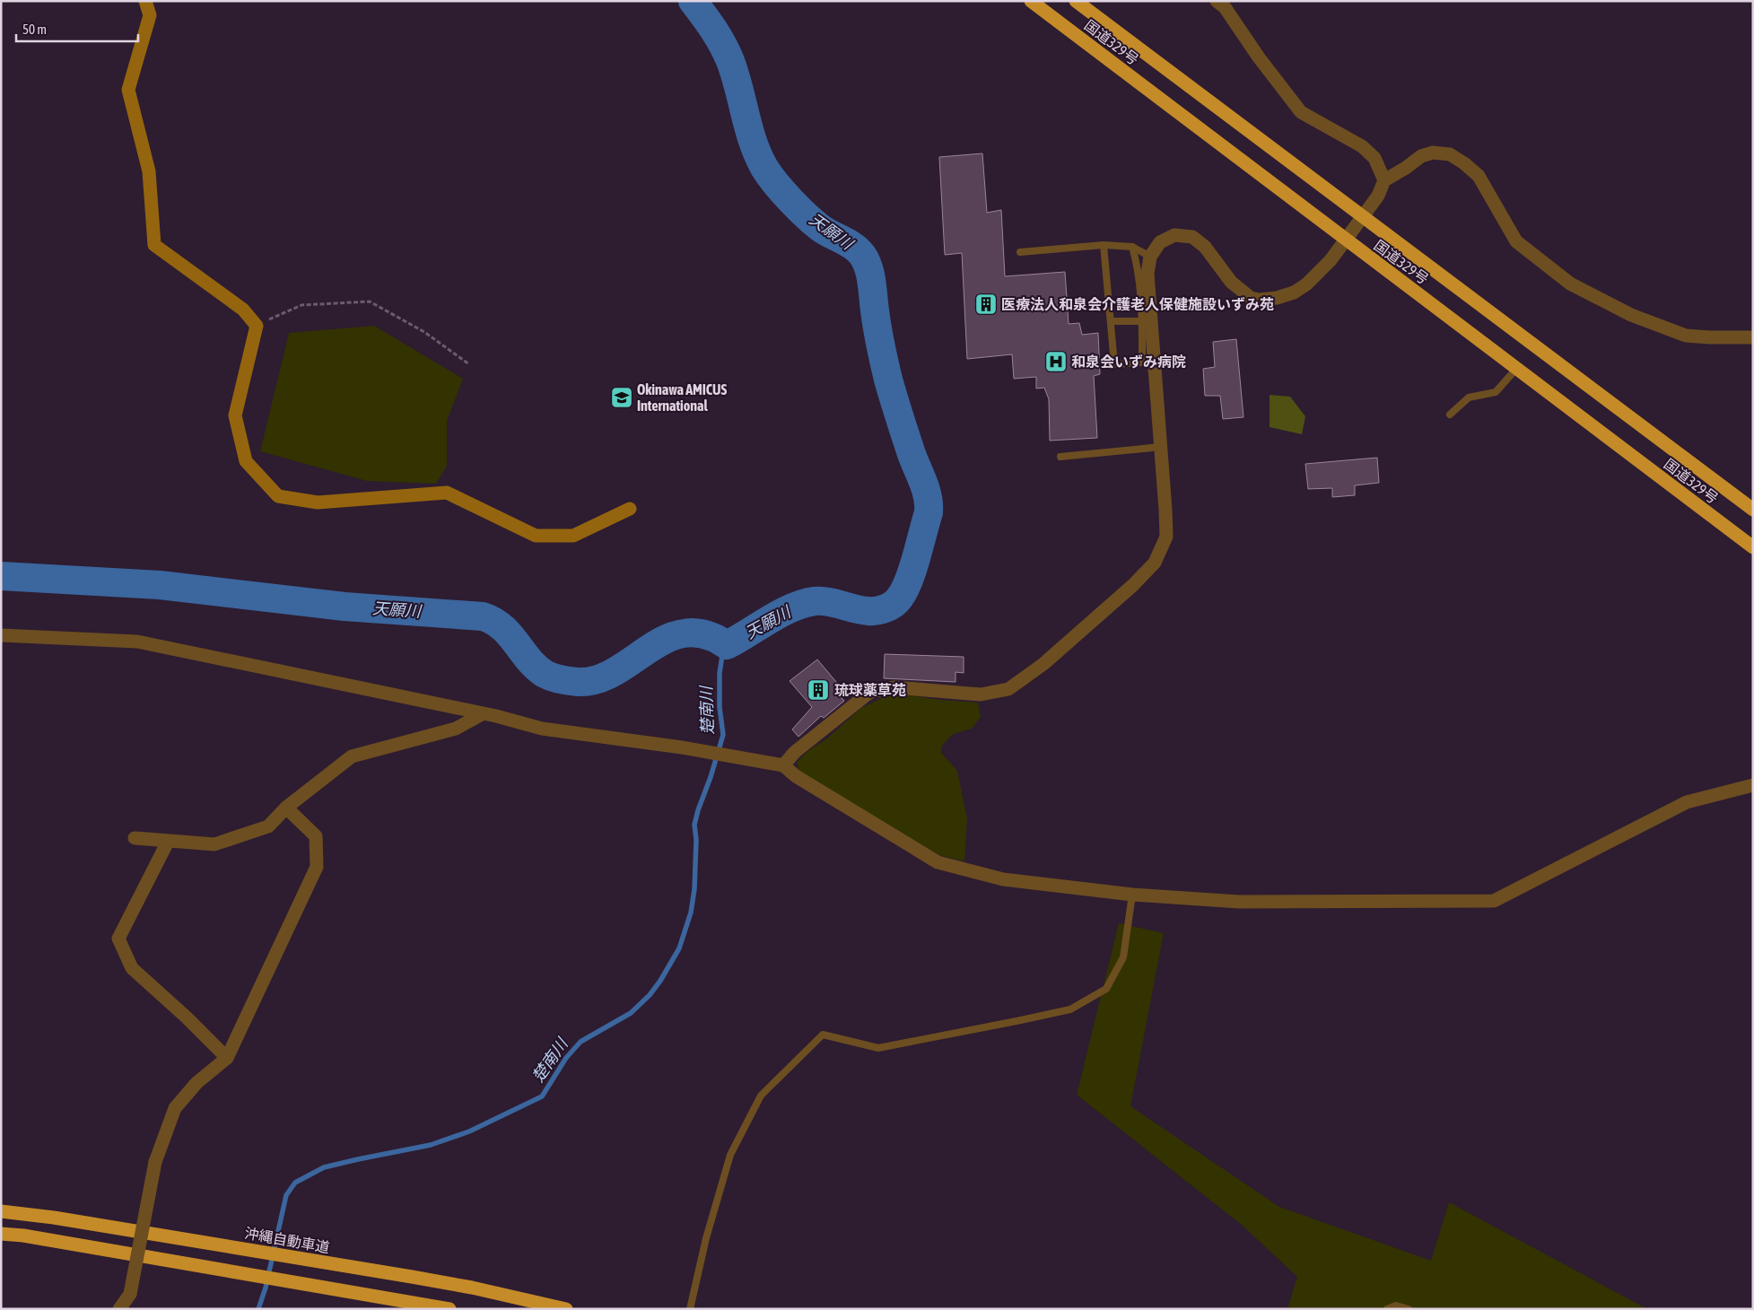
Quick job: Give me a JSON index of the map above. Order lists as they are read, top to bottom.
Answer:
{
  "streets": {
    "highway": ["国道329号", "沖縄自動車道"]
  },
  "water": ["天願川", "楚南川"],
  "places": {
    "building": ["医療法人和泉会介護老人保健施設いずみ苑", "琉球薬草苑"],
    "hospital": ["和泉会いずみ病院"],
    "school or university": ["Okinawa AMICUS International"]
  },
  "scale_bar": "50 m"
}
